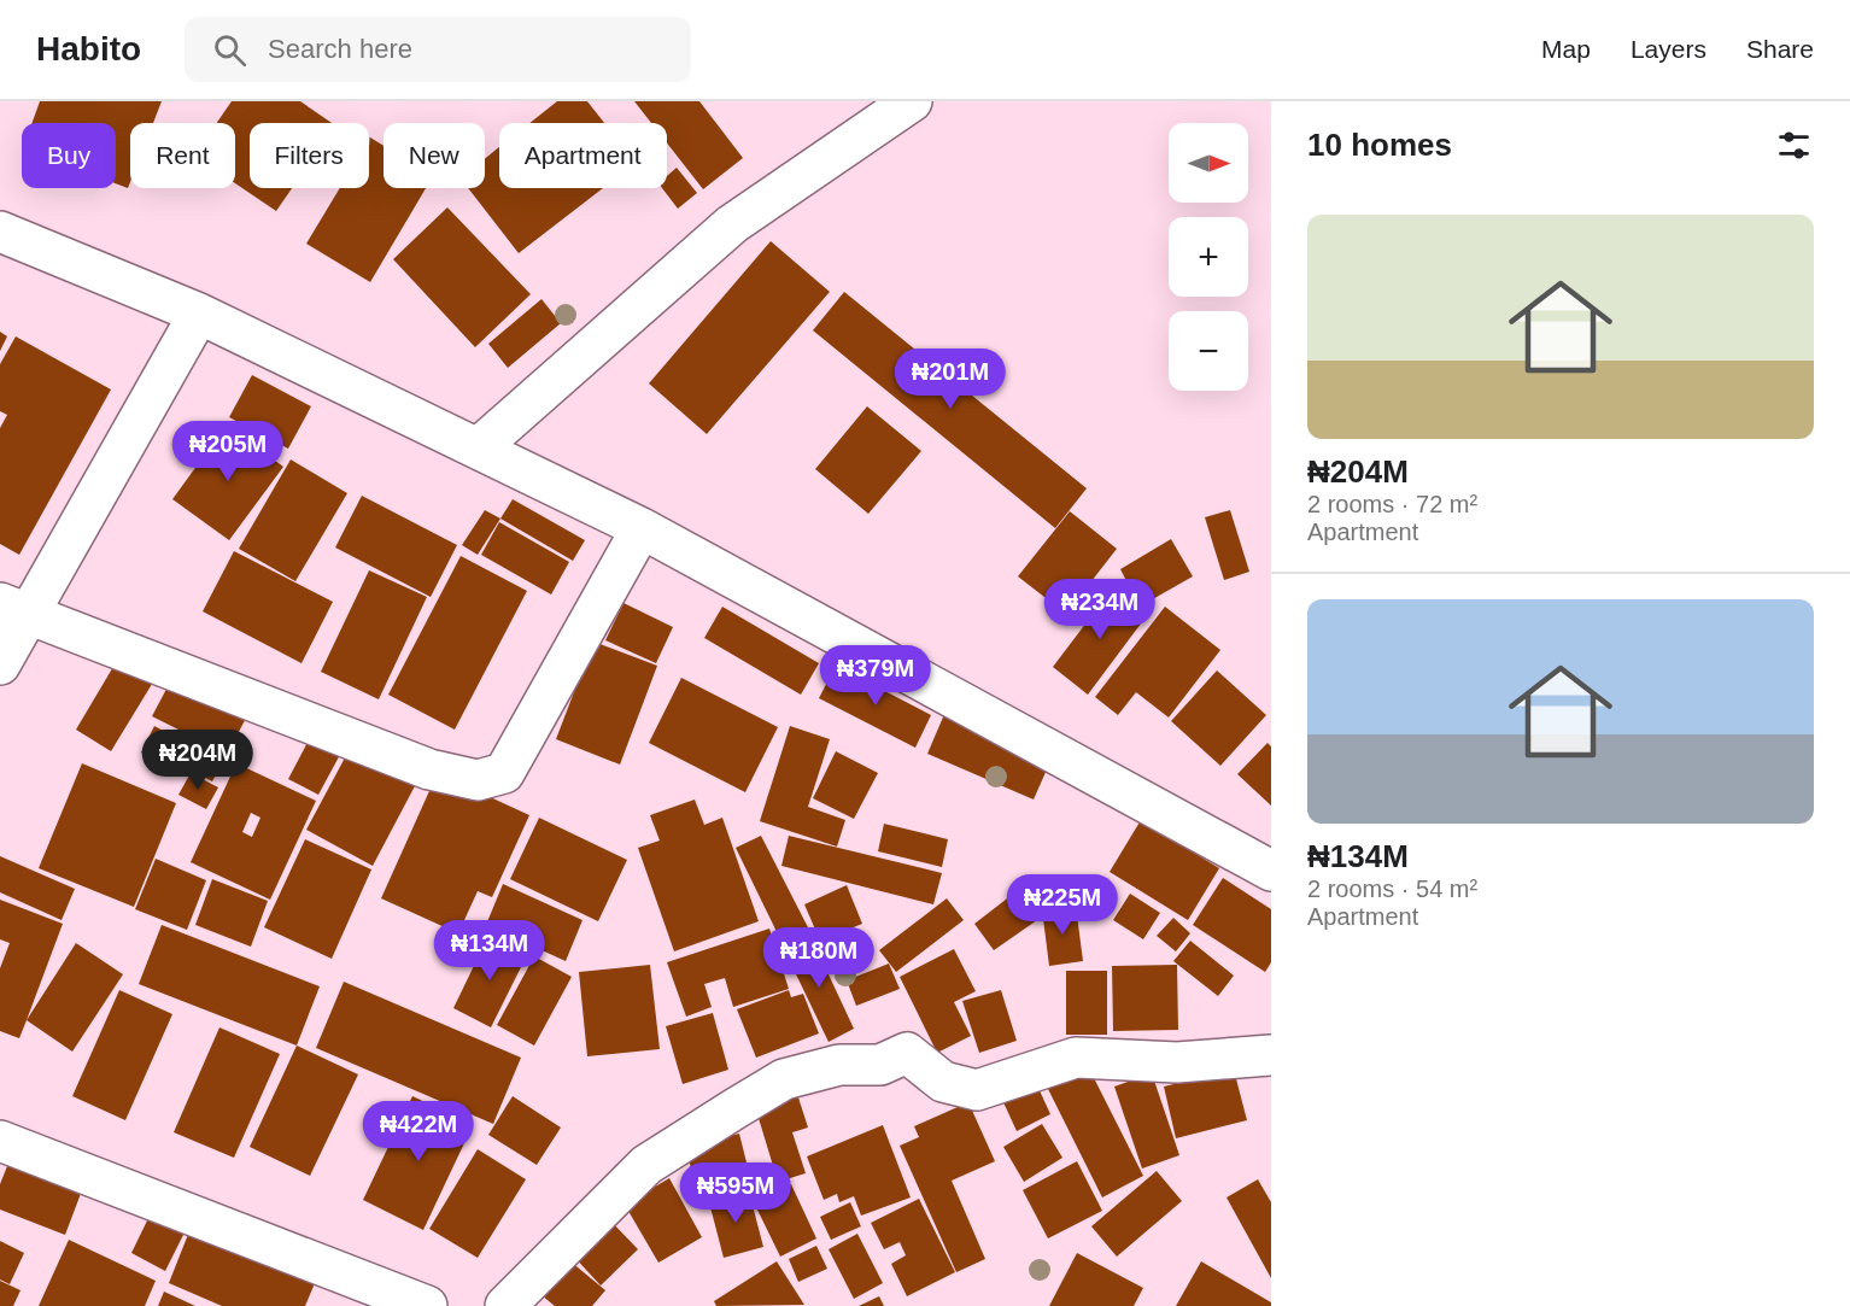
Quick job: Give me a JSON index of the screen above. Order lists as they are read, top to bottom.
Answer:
{
  "north": "right",
  "page": {
    "header": "Habito",
    "search": "Search here",
    "nav": ["Map", "Layers", "Share"],
    "heading": "10 homes",
    "map_buttons": ["+", "−"],
    "chip": [
      "Buy",
      "Rent",
      "Filters",
      "New",
      "Apartment"
    ],
    "list": [
      {
        "name": "₦204M",
        "note": "2 rooms · 72 m² · Apartment"
      },
      {
        "name": "₦134M",
        "note": "2 rooms · 54 m² · Apartment"
      }
    ],
    "price": [
      "₦201M",
      "₦205M",
      "₦234M",
      "₦379M",
      "₦204M",
      "₦225M",
      "₦134M",
      "₦180M",
      "₦422M",
      "₦595M"
    ]
  }
}
